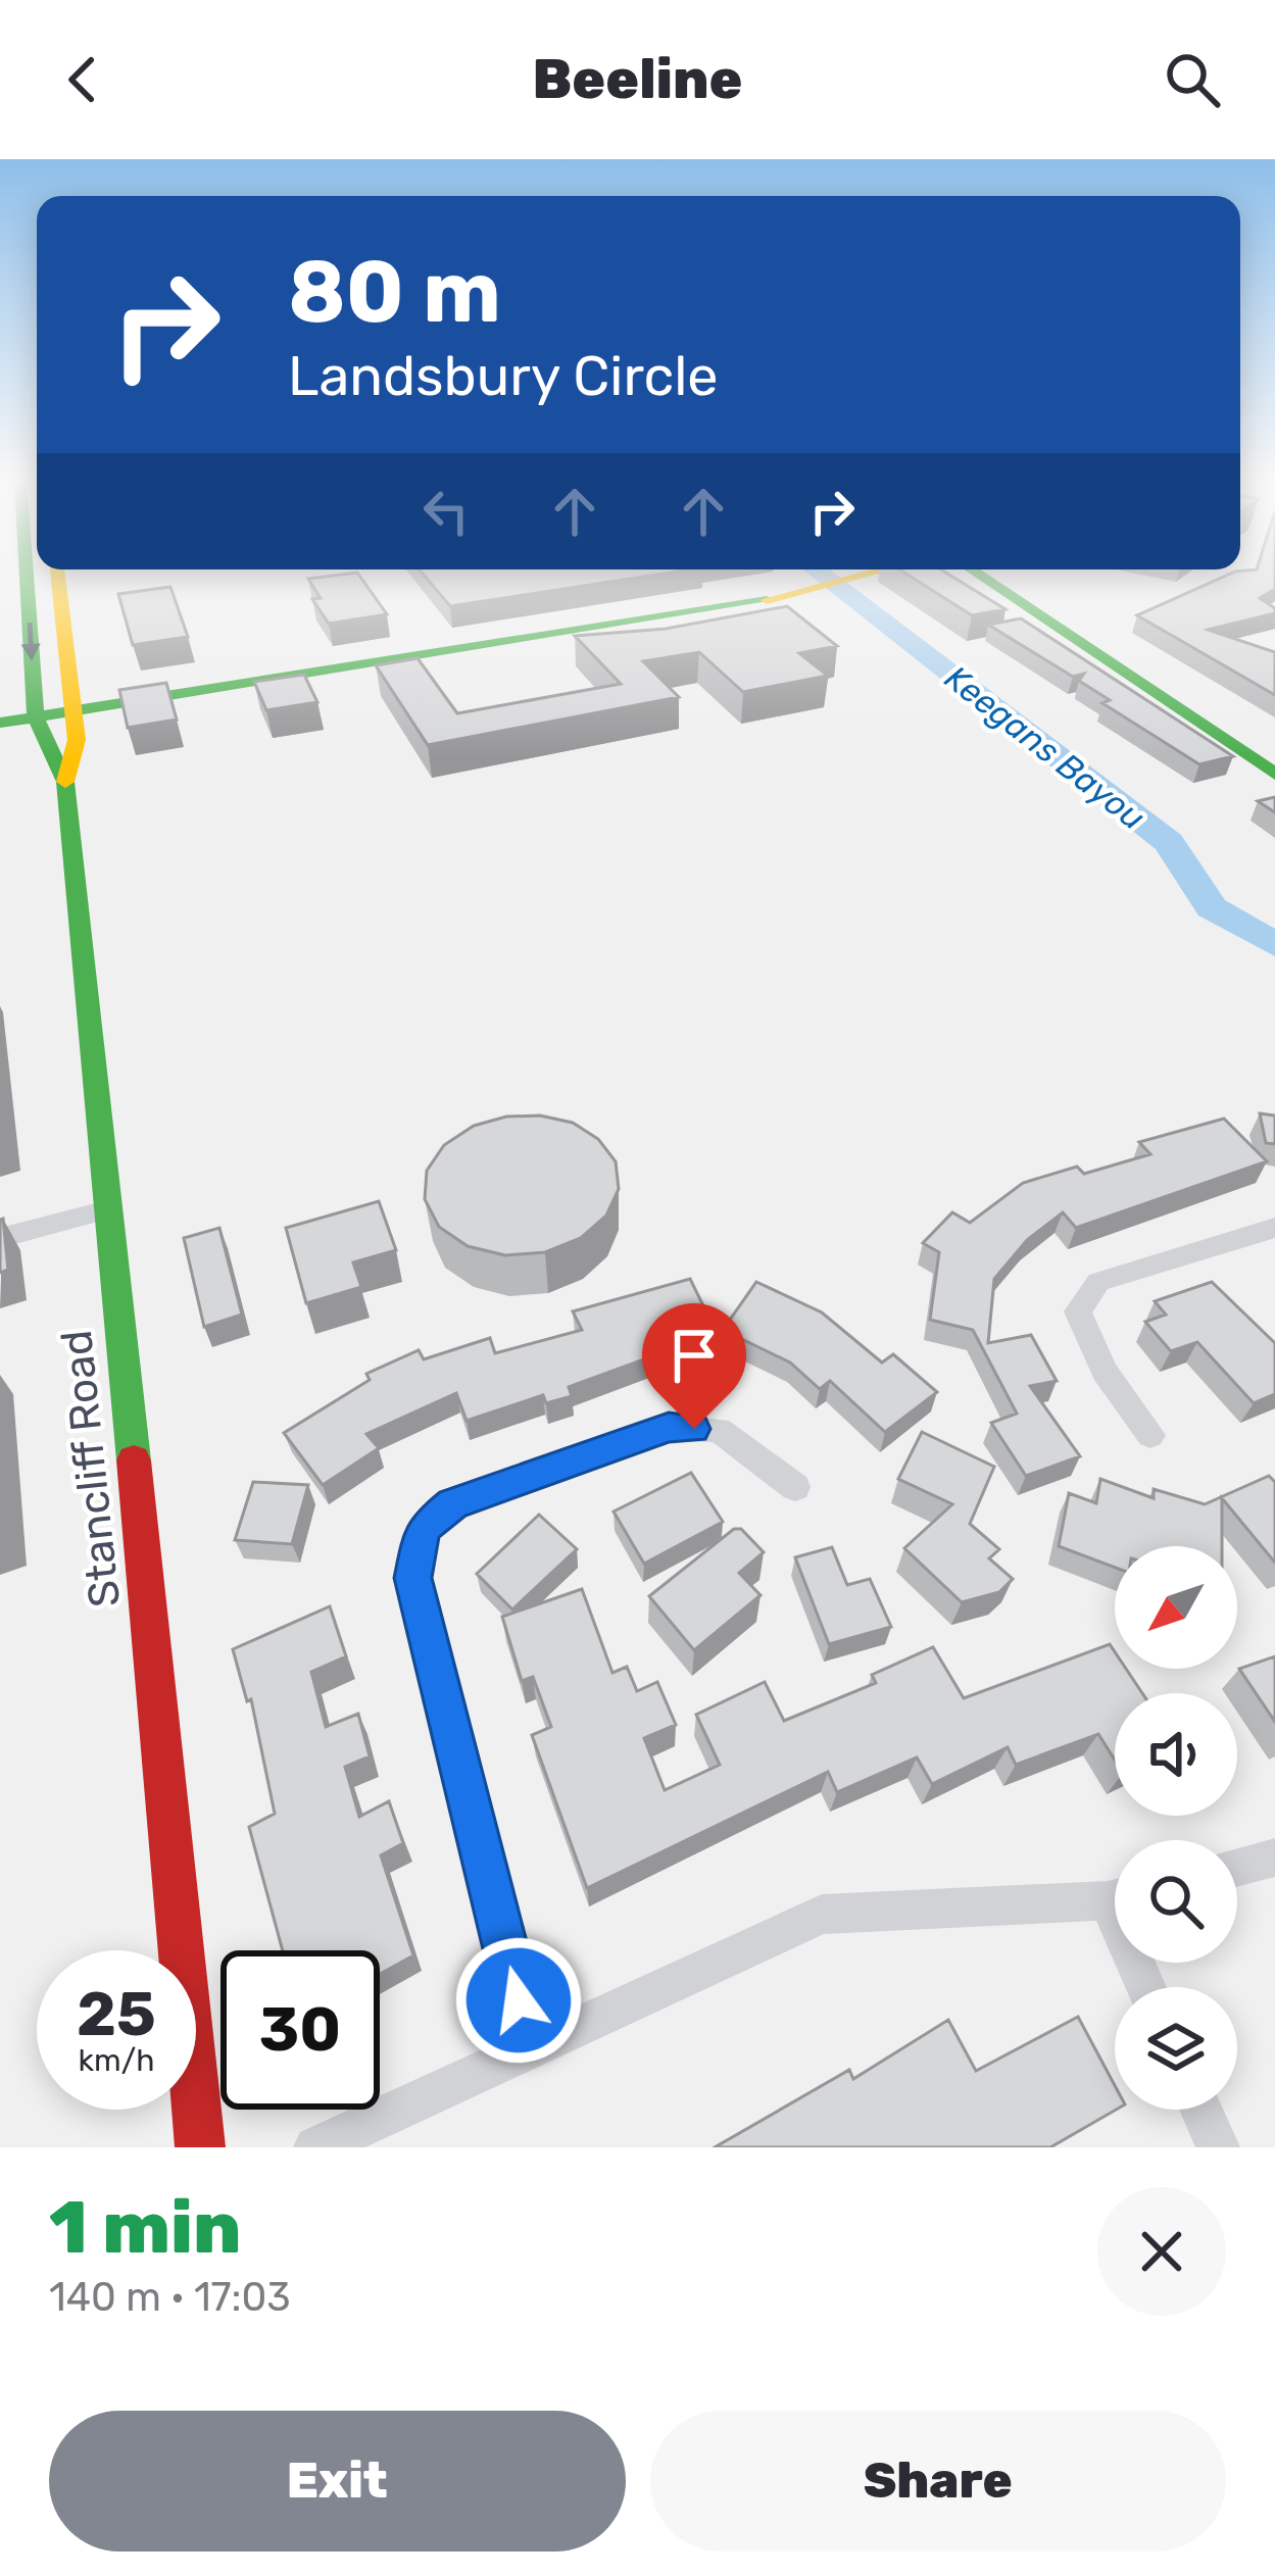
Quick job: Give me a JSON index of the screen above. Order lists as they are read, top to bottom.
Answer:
{
  "streets": {
    "street": ["Stancliff Road"]
  },
  "water": ["Keegans Bayou"],
  "north": "bottom left",
  "page": {
    "header": "Beeline",
    "turn": ["80 m", "Landsbury Circle"],
    "speed": "25 km/h",
    "limit": "30",
    "heading": ["1 min", "140 m · 17:03"],
    "buttons": ["Exit", "Share"]
  }
}
